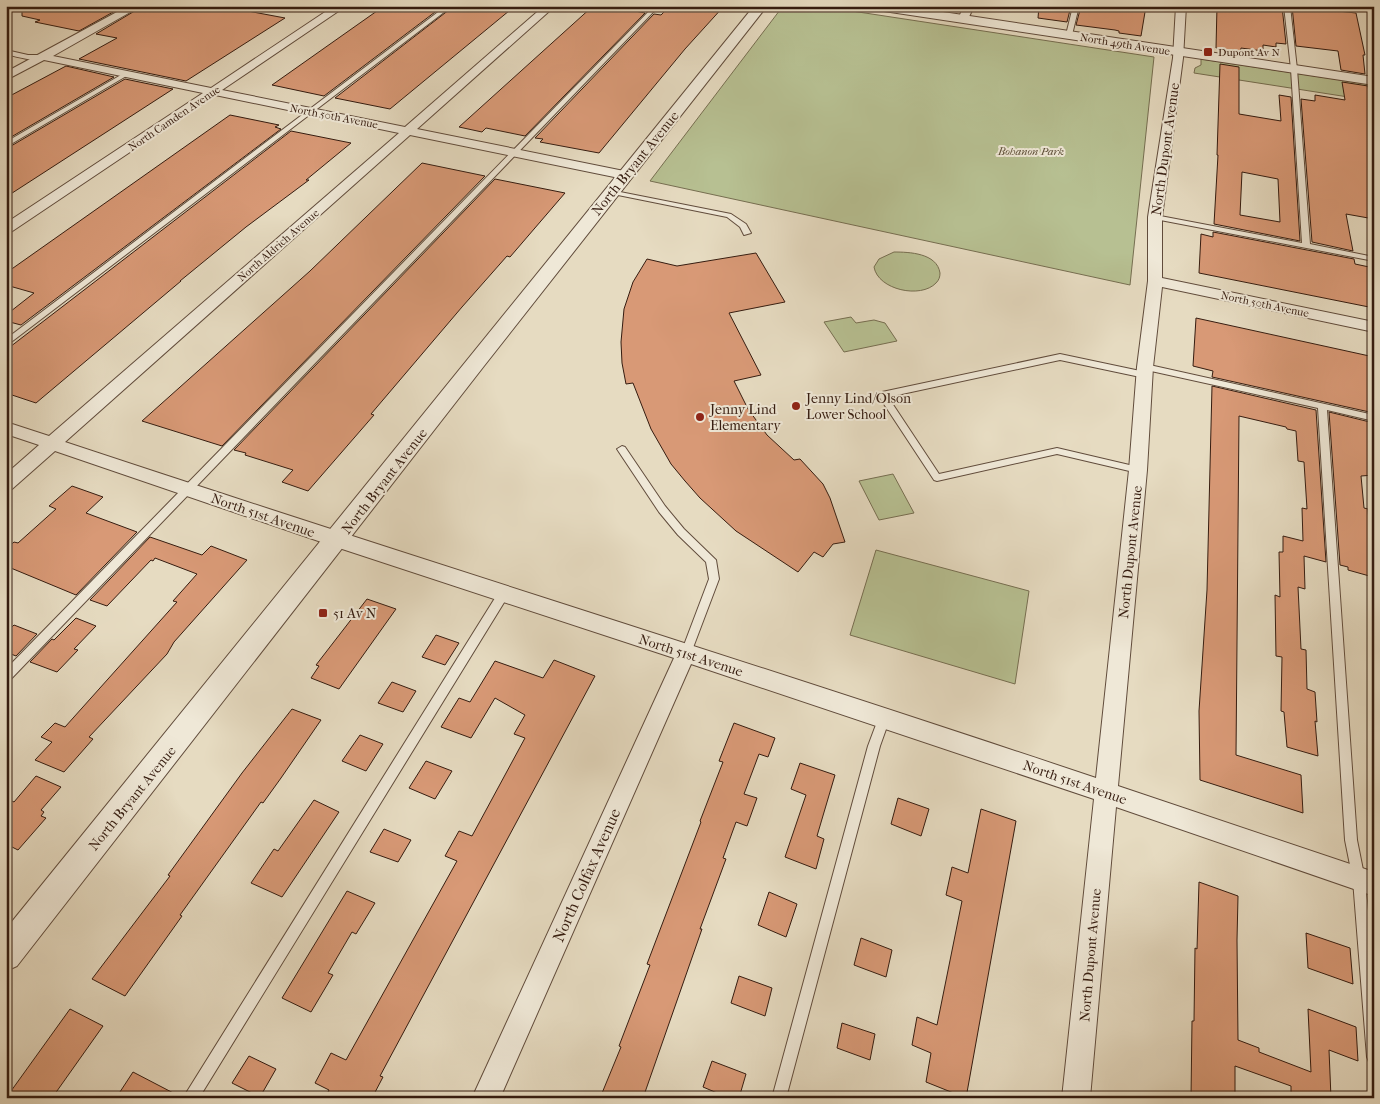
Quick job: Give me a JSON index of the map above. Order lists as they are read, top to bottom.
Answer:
{
  "streets": {
    "street": [
      "North 49th Avenue",
      "North 50th Avenue",
      "North Camden Avenue",
      "North Dupont Avenue",
      "North Bryant Avenue",
      "North Aldrich Avenue",
      "North 51st Avenue",
      "North Colfax Avenue"
    ]
  },
  "crossings": [
    ["North 49th Avenue", "North Dupont Avenue"],
    ["North 50th Avenue", "North Camden Avenue"],
    ["North 50th Avenue", "North Dupont Avenue"],
    ["North 50th Avenue", "North Bryant Avenue"],
    ["North 50th Avenue", "North Aldrich Avenue"],
    ["North Dupont Avenue", "North 51st Avenue"],
    ["North Bryant Avenue", "North 51st Avenue"],
    ["North Aldrich Avenue", "North 51st Avenue"],
    ["North 51st Avenue", "North Colfax Avenue"]
  ],
  "parks": ["Bohanon Park"],
  "places": {
    "transit": ["Dupont Av N", "51 Av N"],
    "other": ["Jenny Lind/Olson Lower School", "Jenny Lind Elementary"]
  }
}
